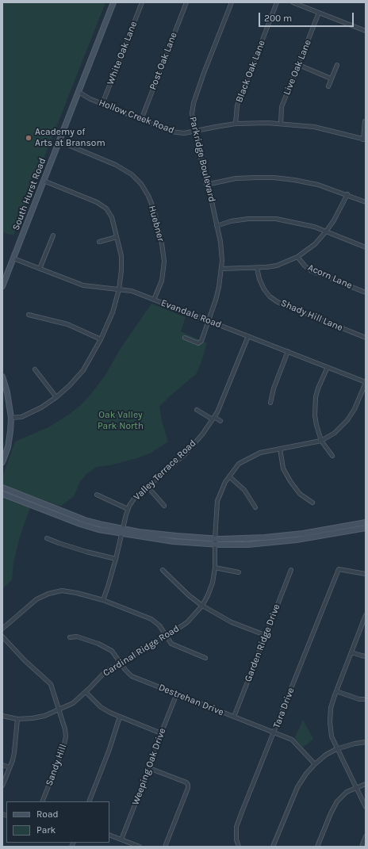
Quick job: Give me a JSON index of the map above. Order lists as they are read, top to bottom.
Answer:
{
  "streets": {
    "main road": ["South Hurst Road"],
    "street": [
      "White Oak Lane",
      "Post Oak Lane",
      "Live Oak Lane",
      "Black Oak Lane",
      "Hollow Creek Road",
      "Parkridge Boulevard",
      "Huebner",
      "Acorn Lane",
      "Evandale Road",
      "Shady Hill Lane",
      "Valley Terrace Road",
      "Garden Ridge Drive",
      "Cardinal Ridge Road",
      "Destrehan Drive",
      "Tara Drive",
      "Sandy Hill",
      "Weeping Oak Drive"
    ]
  },
  "crossings": [
    ["White Oak Lane", "Hollow Creek Road"],
    ["Post Oak Lane", "Hollow Creek Road"],
    ["Live Oak Lane", "Hollow Creek Road"],
    ["Black Oak Lane", "Hollow Creek Road"],
    ["Hollow Creek Road", "Parkridge Boulevard"],
    ["Hollow Creek Road", "South Hurst Road"],
    ["Parkridge Boulevard", "Evandale Road"],
    ["South Hurst Road", "Huebner"],
    ["South Hurst Road", "Evandale Road"],
    ["Huebner", "Evandale Road"],
    ["Evandale Road", "Valley Terrace Road"],
    ["Evandale Road", "Cardinal Ridge Road"],
    ["Garden Ridge Drive", "Destrehan Drive"],
    ["Cardinal Ridge Road", "Destrehan Drive"],
    ["Cardinal Ridge Road", "Sandy Hill"],
    ["Destrehan Drive", "Tara Drive"],
    ["Destrehan Drive", "Weeping Oak Drive"]
  ],
  "parks": ["Oak Valley Park North"],
  "places": ["Academy of Arts at Bransom"],
  "legend": ["Road", "Park"],
  "scale_bar": "200 m"
}
